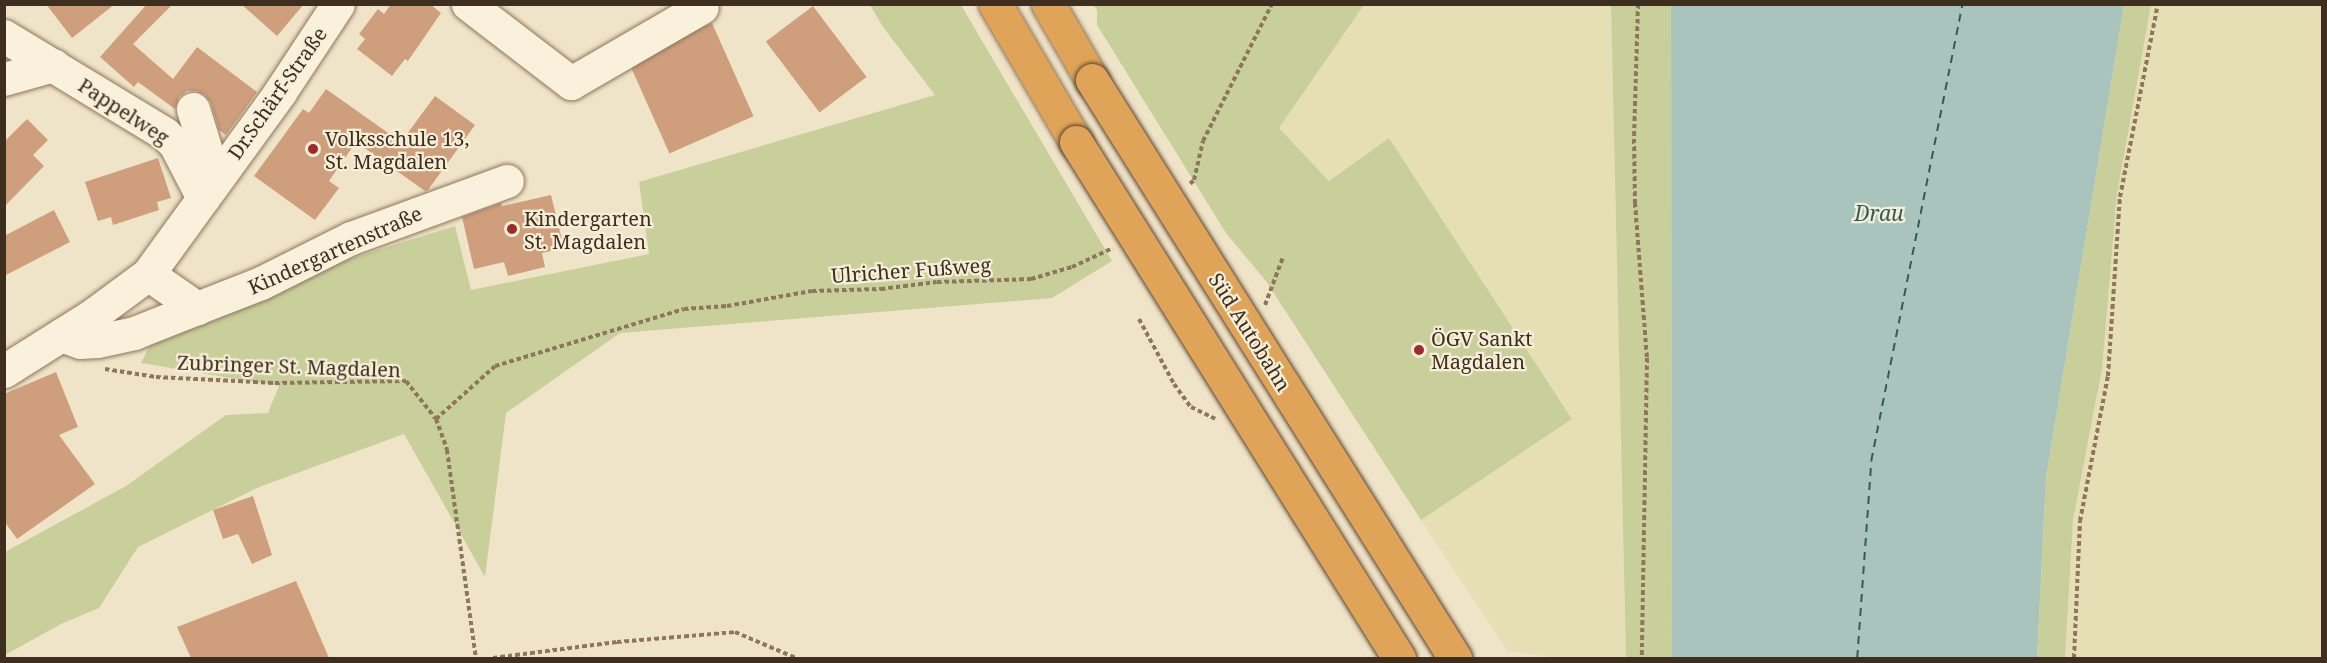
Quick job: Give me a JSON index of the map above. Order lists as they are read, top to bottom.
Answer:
{
  "streets": {
    "highway": ["Süd Autobahn"],
    "street": ["Dr.Schärf-Straße", "Pappelweg", "Kindergartenstraße"],
    "path": ["Ulricher Fußweg", "Zubringer St. Magdalen"]
  },
  "crossings": [
    ["Dr.Schärf-Straße", "Pappelweg"],
    ["Dr.Schärf-Straße", "Kindergartenstraße"],
    ["Ulricher Fußweg", "Zubringer St. Magdalen"]
  ],
  "water": ["Drau"],
  "places": ["Volksschule 13, St. Magdalen", "Kindergarten St. Magdalen", "ÖGV Sankt Magdalen"]
}
